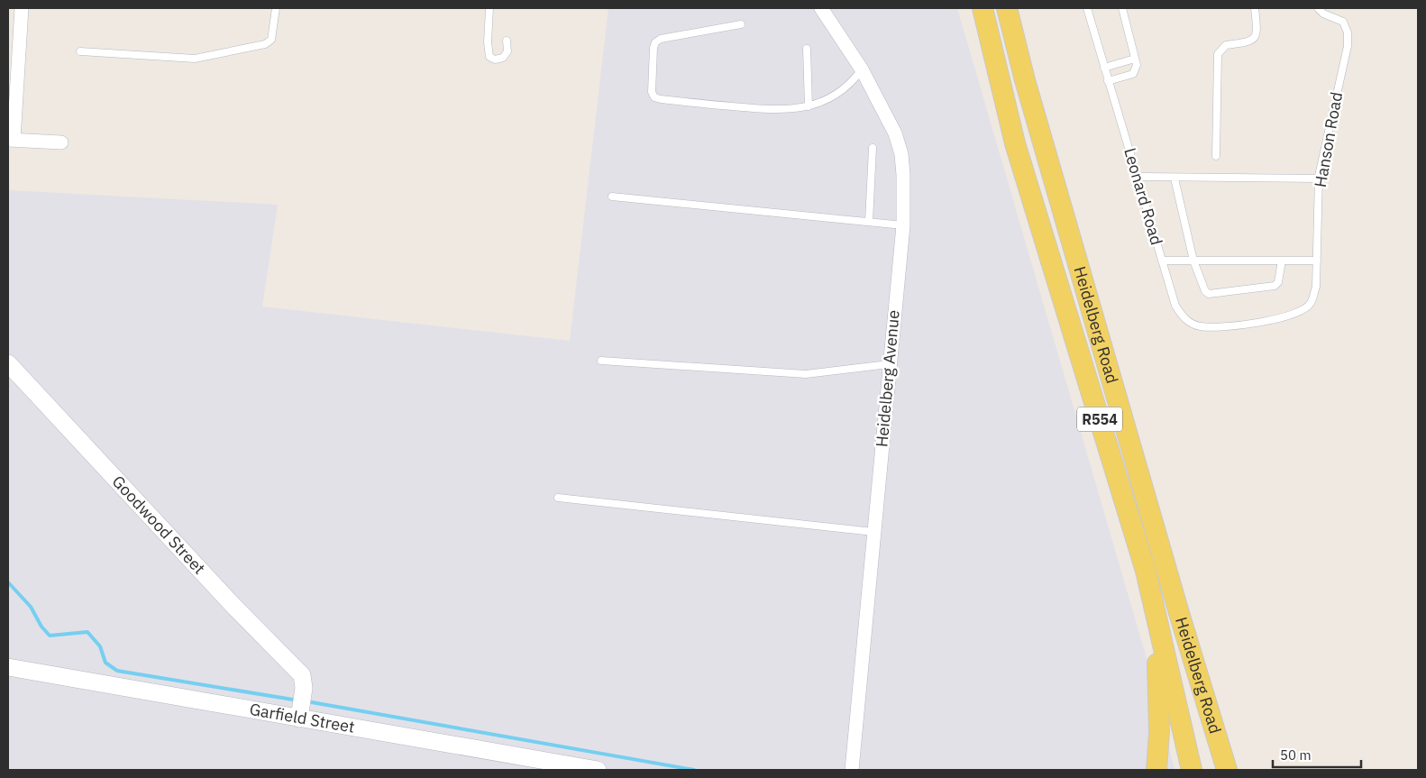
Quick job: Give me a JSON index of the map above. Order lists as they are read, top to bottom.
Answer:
{
  "streets": {
    "main road": ["Heidelberg Road", "R554"],
    "street": ["Heidelberg Avenue", "Goodwood Street", "Garfield Street"],
    "lane": ["Hanson Road", "Leonard Road"]
  },
  "crossings": [
    ["Hanson Road", "Leonard Road"],
    ["Goodwood Street", "Garfield Street"]
  ],
  "scale_bar": "50 m"
}
